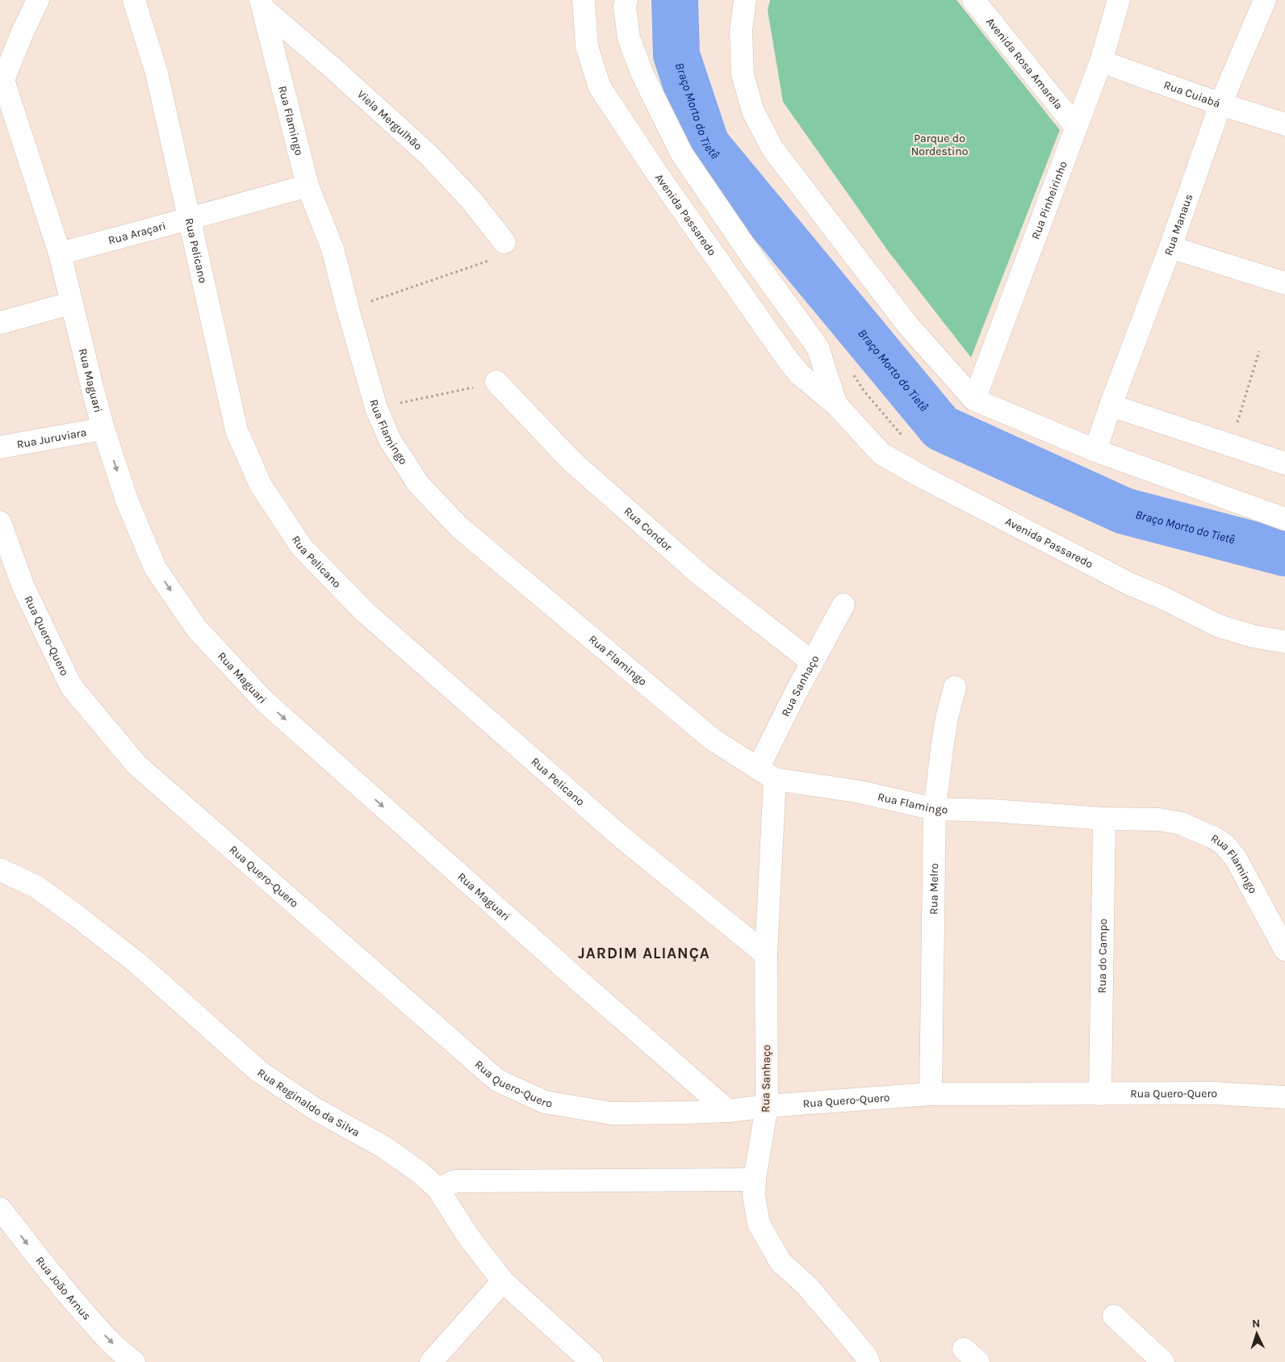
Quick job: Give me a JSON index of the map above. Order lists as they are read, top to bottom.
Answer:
{
  "streets": {
    "street": [
      "Avenida Rosa Amarela",
      "Rua Cuiabá",
      "Rua Flamingo",
      "Viela Mergulhão",
      "Rua Pinheirinho",
      "Avenida Passaredo",
      "Rua Manaus",
      "Rua Araçari",
      "Rua Pelicano",
      "Rua Maguari",
      "Rua Juruviara",
      "Rua Condor",
      "Rua Quero-Quero",
      "Rua Sanhaço",
      "Rua Melro",
      "Rua do Campo",
      "Rua Reginaldo da Silva",
      "Rua João Arnus"
    ]
  },
  "crossings": [
    ["Avenida Rosa Amarela", "Rua Pinheirinho"],
    ["Rua Cuiabá", "Rua Pinheirinho"],
    ["Rua Cuiabá", "Rua Manaus"],
    ["Rua Flamingo", "Viela Mergulhão"],
    ["Rua Flamingo", "Rua Araçari"],
    ["Rua Flamingo", "Rua Sanhaço"],
    ["Rua Flamingo", "Rua Melro"],
    ["Rua Flamingo", "Rua do Campo"],
    ["Rua Araçari", "Rua Pelicano"],
    ["Rua Araçari", "Rua Maguari"],
    ["Rua Pelicano", "Rua Sanhaço"],
    ["Rua Maguari", "Rua Juruviara"],
    ["Rua Maguari", "Rua Quero-Quero"],
    ["Rua Condor", "Rua Sanhaço"],
    ["Rua Quero-Quero", "Rua Sanhaço"],
    ["Rua Quero-Quero", "Rua Melro"],
    ["Rua Quero-Quero", "Rua do Campo"]
  ],
  "one_way": ["Rua Maguari", "Rua João Arnus"],
  "districts": ["JARDIM ALIANÇA"],
  "water": ["Braço Morto do Tietê"],
  "parks": ["Parque do Nordestino"],
  "north": "top"
}
